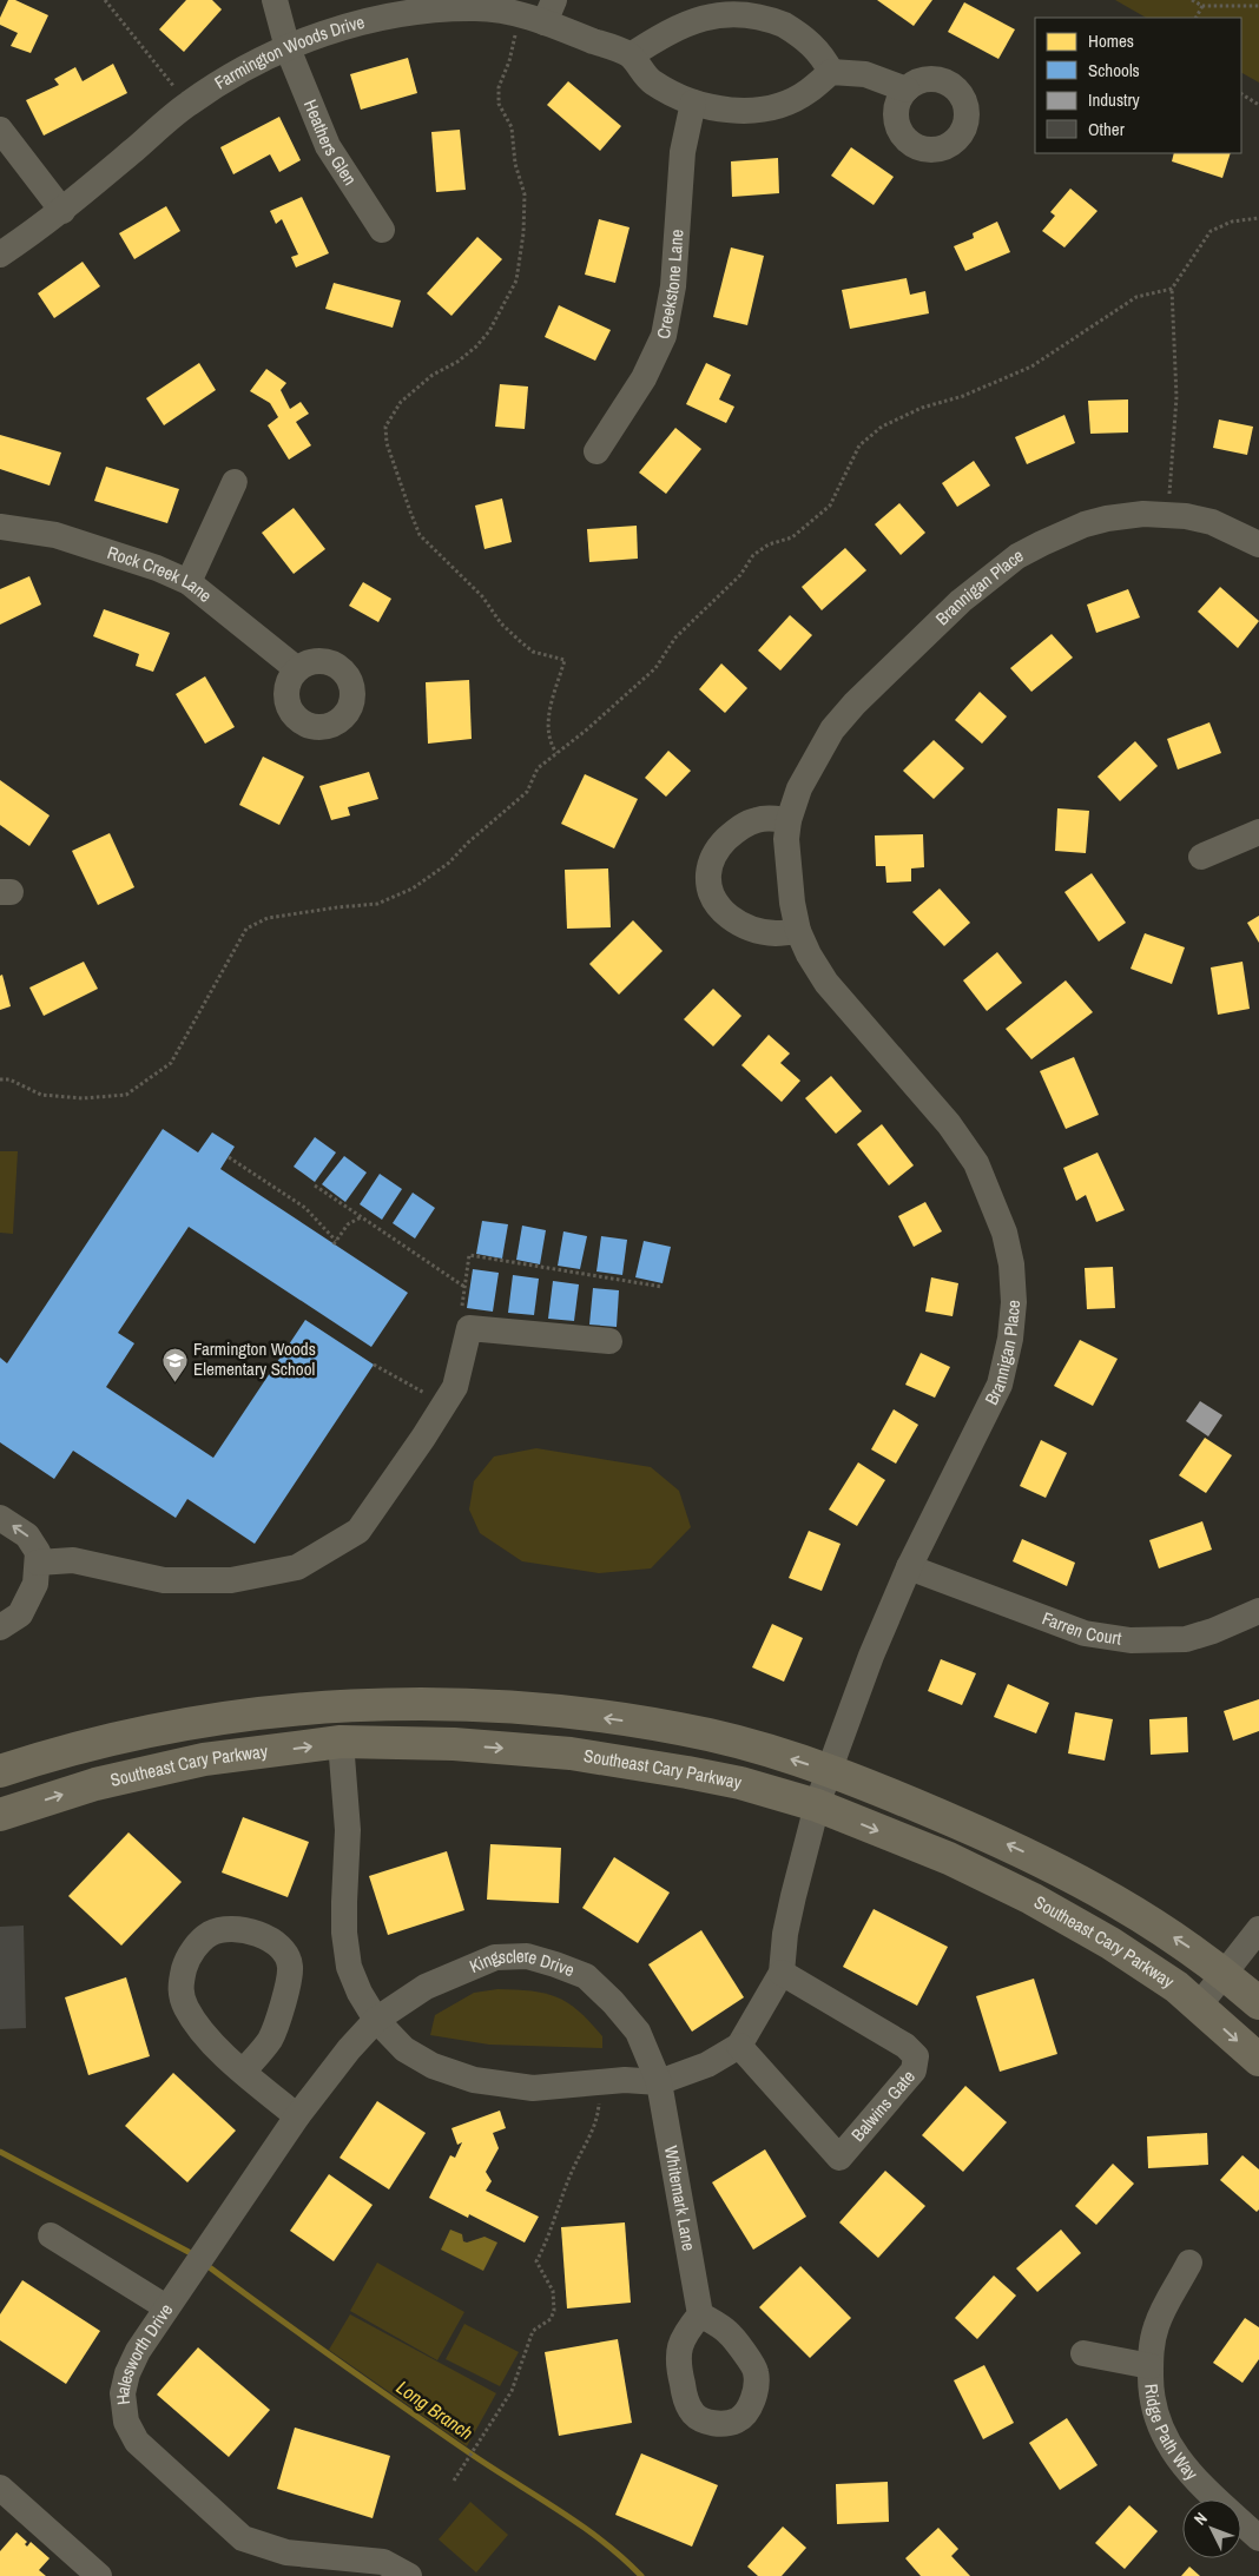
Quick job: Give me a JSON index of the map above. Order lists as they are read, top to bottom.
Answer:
{
  "streets": {
    "main road": ["Southeast Cary Parkway"],
    "street": [
      "Farmington Woods Drive",
      "Heathers Glen",
      "Creekstone Lane",
      "Rock Creek Lane",
      "Brannigan Place",
      "Farren Court",
      "Kingsclere Drive",
      "Balwins Gate",
      "Whitemark Lane",
      "Halesworth Drive",
      "Ridge Path Way"
    ]
  },
  "crossings": [
    ["Farmington Woods Drive", "Heathers Glen"],
    ["Brannigan Place", "Farren Court"],
    ["Brannigan Place", "Southeast Cary Parkway"],
    ["Kingsclere Drive", "Whitemark Lane"],
    ["Kingsclere Drive", "Halesworth Drive"]
  ],
  "water": ["Long Branch"],
  "places": {
    "school or university": ["Farmington Woods Elementary School"]
  },
  "legend": [
    "Homes",
    "Schools",
    "Industry",
    "Other"
  ],
  "north": "top left"
}
